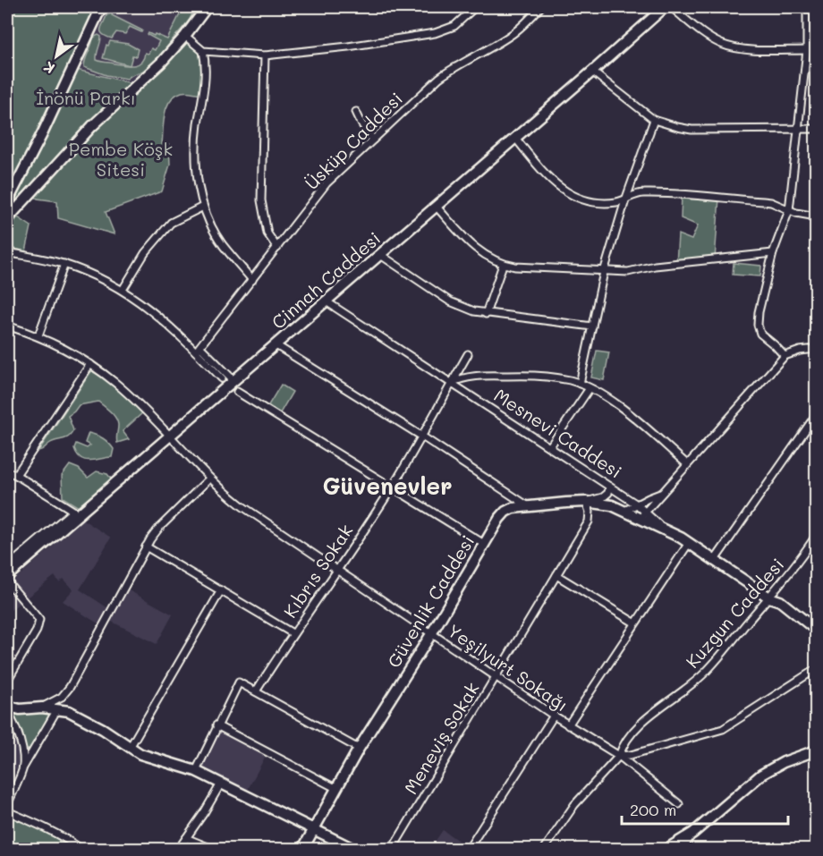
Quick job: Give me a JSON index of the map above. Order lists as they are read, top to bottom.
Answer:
{
  "streets": {
    "main road": ["Cinnah Caddesi", "Güvenlik Caddesi"],
    "street": [
      "Üsküp Caddesi",
      "Mesnevi Caddesi",
      "Kıbrıs Sokak",
      "Kuzgun Caddesi",
      "Yeşilyurt Sokağı",
      "Meneviş Sokak"
    ]
  },
  "crossings": [
    ["Cinnah Caddesi", "Mesnevi Caddesi"],
    ["Cinnah Caddesi", "Yeşilyurt Sokağı"],
    ["Mesnevi Caddesi", "Kıbrıs Sokak"],
    ["Mesnevi Caddesi", "Güvenlik Caddesi"],
    ["Kıbrıs Sokak", "Yeşilyurt Sokağı"],
    ["Güvenlik Caddesi", "Yeşilyurt Sokağı"],
    ["Güvenlik Caddesi", "Meneviş Sokak"],
    ["Kuzgun Caddesi", "Yeşilyurt Sokağı"],
    ["Yeşilyurt Sokağı", "Meneviş Sokak"]
  ],
  "districts": ["Güvenevler"],
  "parks": ["İnönü Parkı", "Pembe Köşk Sitesi"],
  "scale_bar": "200 m",
  "north": "bottom left"
}
